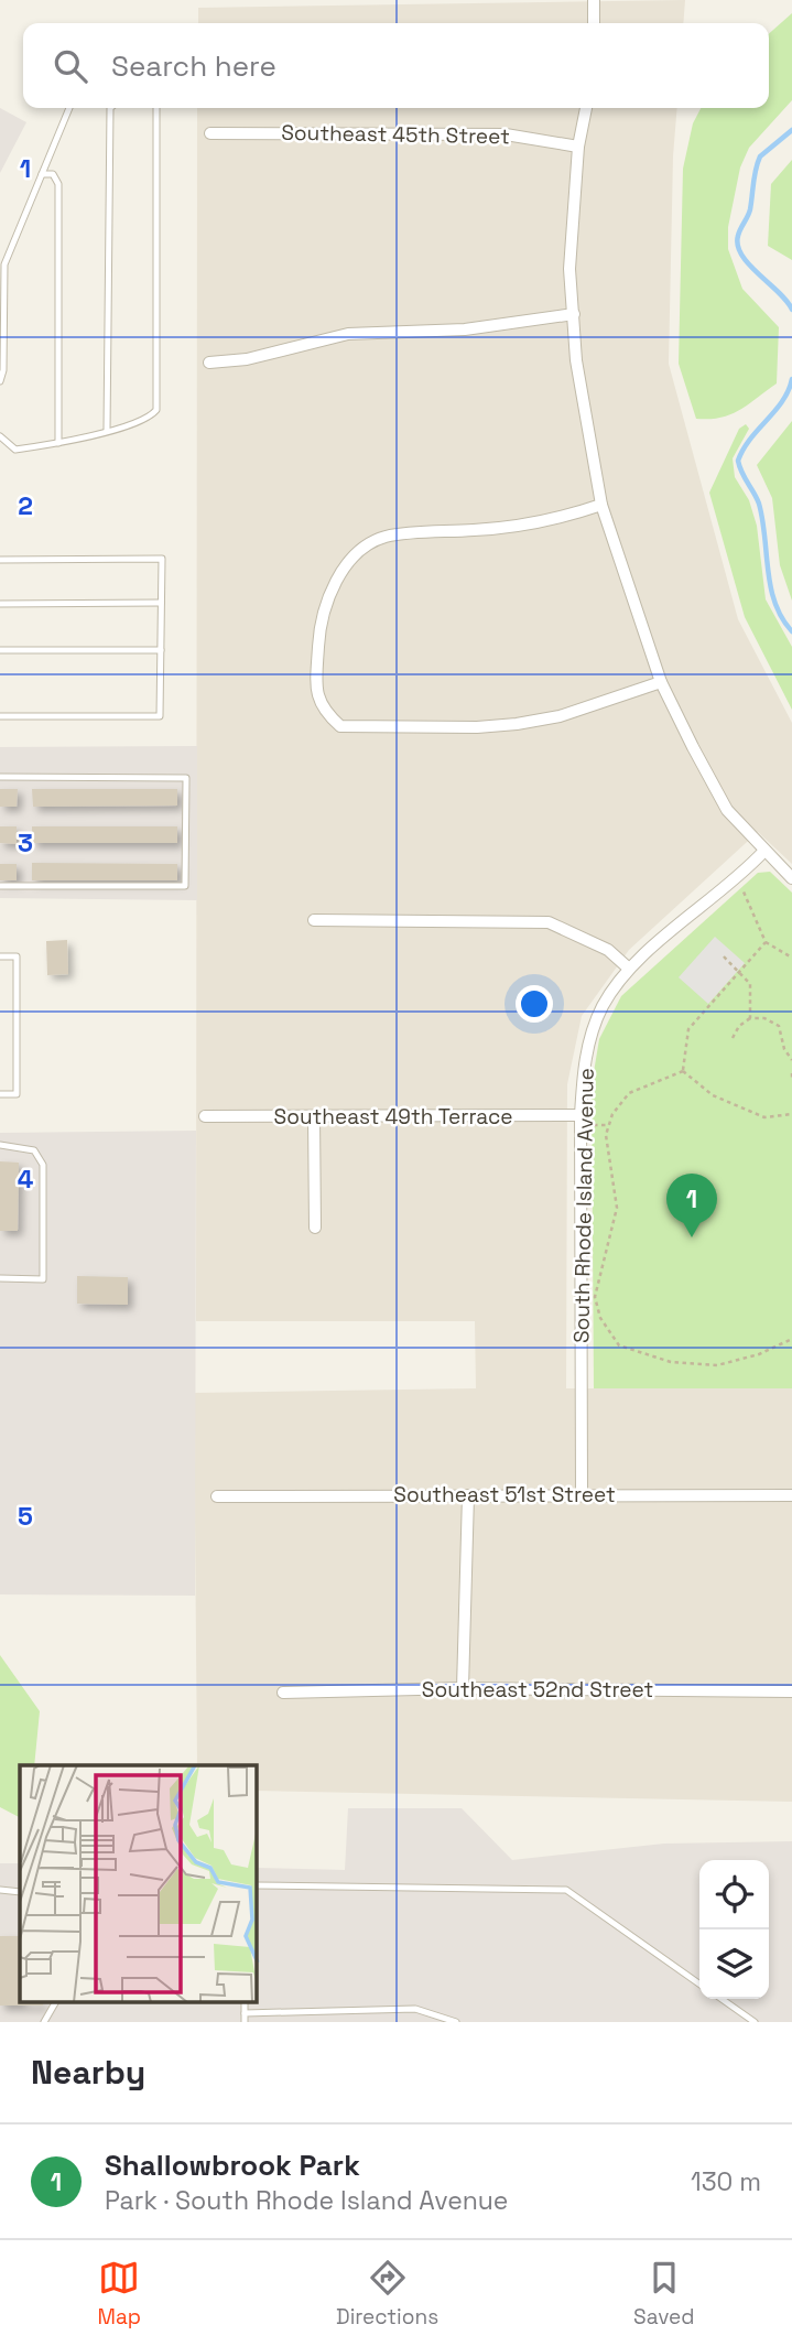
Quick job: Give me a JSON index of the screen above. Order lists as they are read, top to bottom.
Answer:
{
  "streets": {
    "street": [
      "Southeast 45th Street",
      "Southeast 49th Terrace",
      "South Rhode Island Avenue",
      "Southeast 51st Street",
      "Southeast 52nd Street"
    ]
  },
  "crossings": [
    ["Southeast 49th Terrace", "South Rhode Island Avenue"],
    ["South Rhode Island Avenue", "Southeast 51st Street"]
  ],
  "page": {
    "search": "Search here",
    "pins": "1",
    "heading": "Nearby",
    "list": [
      {
        "mark": "1",
        "name": "Shallowbrook Park",
        "note": "Park · South Rhode Island Avenue",
        "value": "130 m"
      }
    ],
    "nav": ["Map", "Directions", "Saved"]
  },
  "grid": {
    "rows": [
      "1",
      "2",
      "3",
      "4",
      "5"
    ]
  }
}
